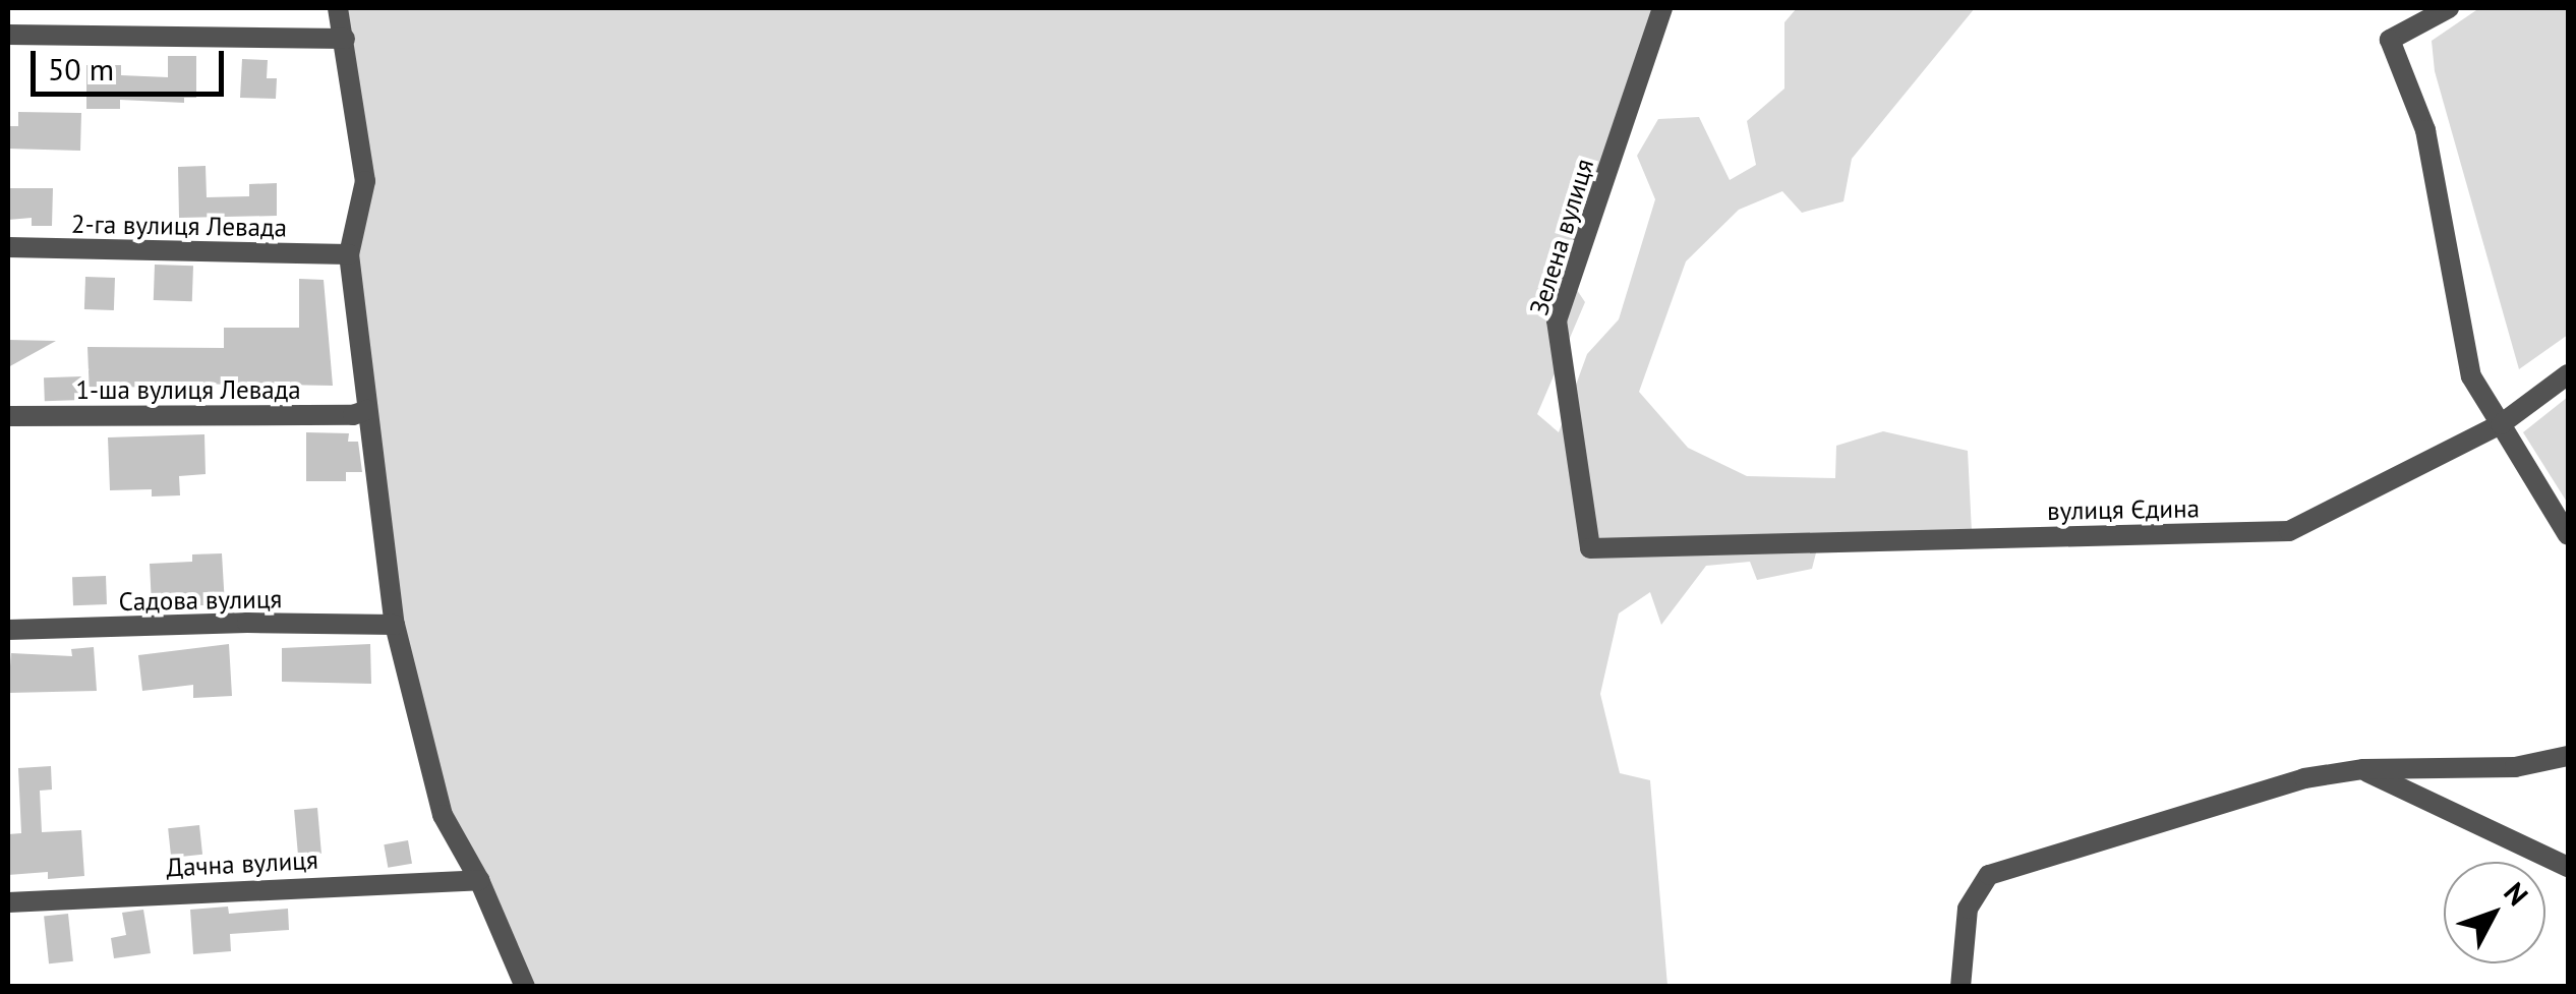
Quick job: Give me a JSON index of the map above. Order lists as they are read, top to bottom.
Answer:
{
  "streets": {
    "street": [
      "2-га вулиця Левада",
      "Зелена вулиця",
      "1-ша вулиця Левада",
      "вулиця Єдина",
      "Садова вулиця",
      "Дачна вулиця"
    ]
  },
  "crossings": [
    ["Зелена вулиця", "вулиця Єдина"]
  ],
  "scale_bar": "50 m",
  "north": "top right"
}
